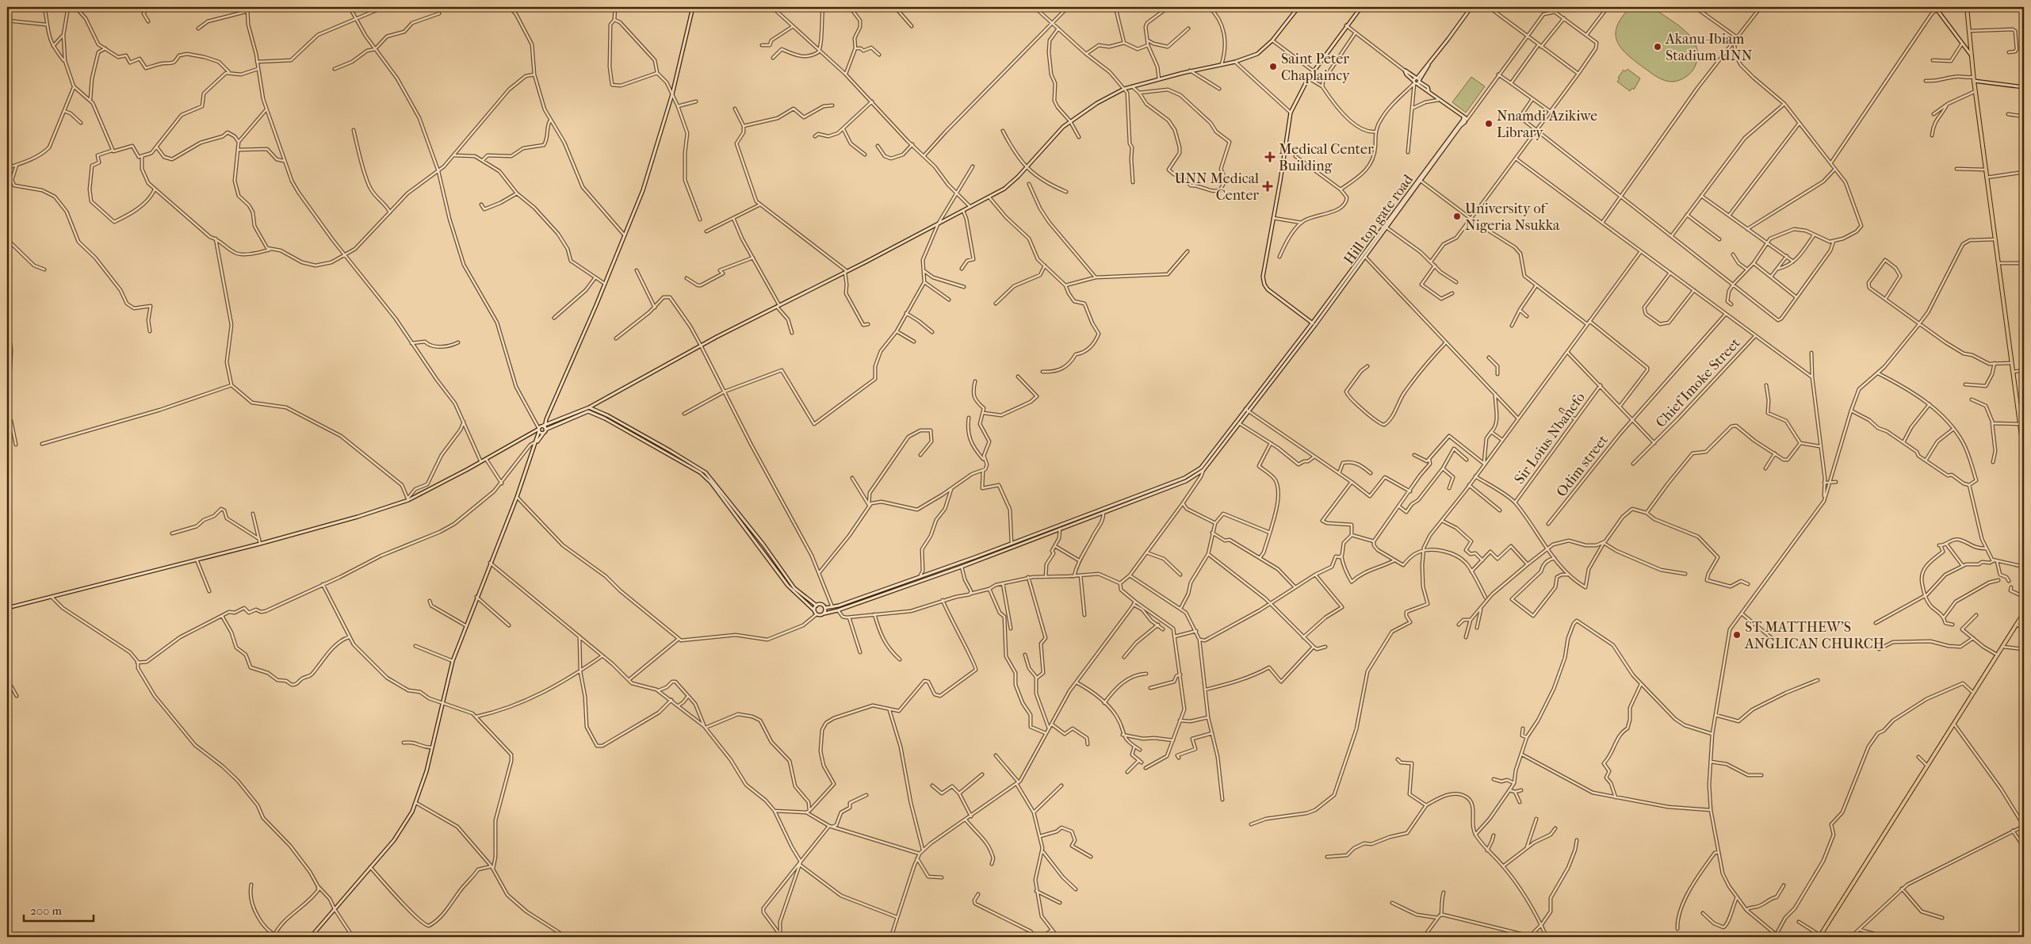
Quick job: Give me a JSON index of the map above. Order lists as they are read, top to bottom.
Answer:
{
  "streets": {
    "street": [
      "Hill top gate road",
      "Chief Imoke Street",
      "Sir Loius Nbanefo",
      "Odim street"
    ]
  },
  "places": {
    "other": [
      "Akanu-Ibiam Stadium UNN",
      "Saint Peter Chaplaincy",
      "Nnamdi Azikiwe Library",
      "University of Nigeria Nsukka",
      "ST MATTHEW'S ANGLICAN CHURCH"
    ],
    "health": ["Medical Center Building", "UNN Medical Center"]
  },
  "scale_bar": "200 m"
}
